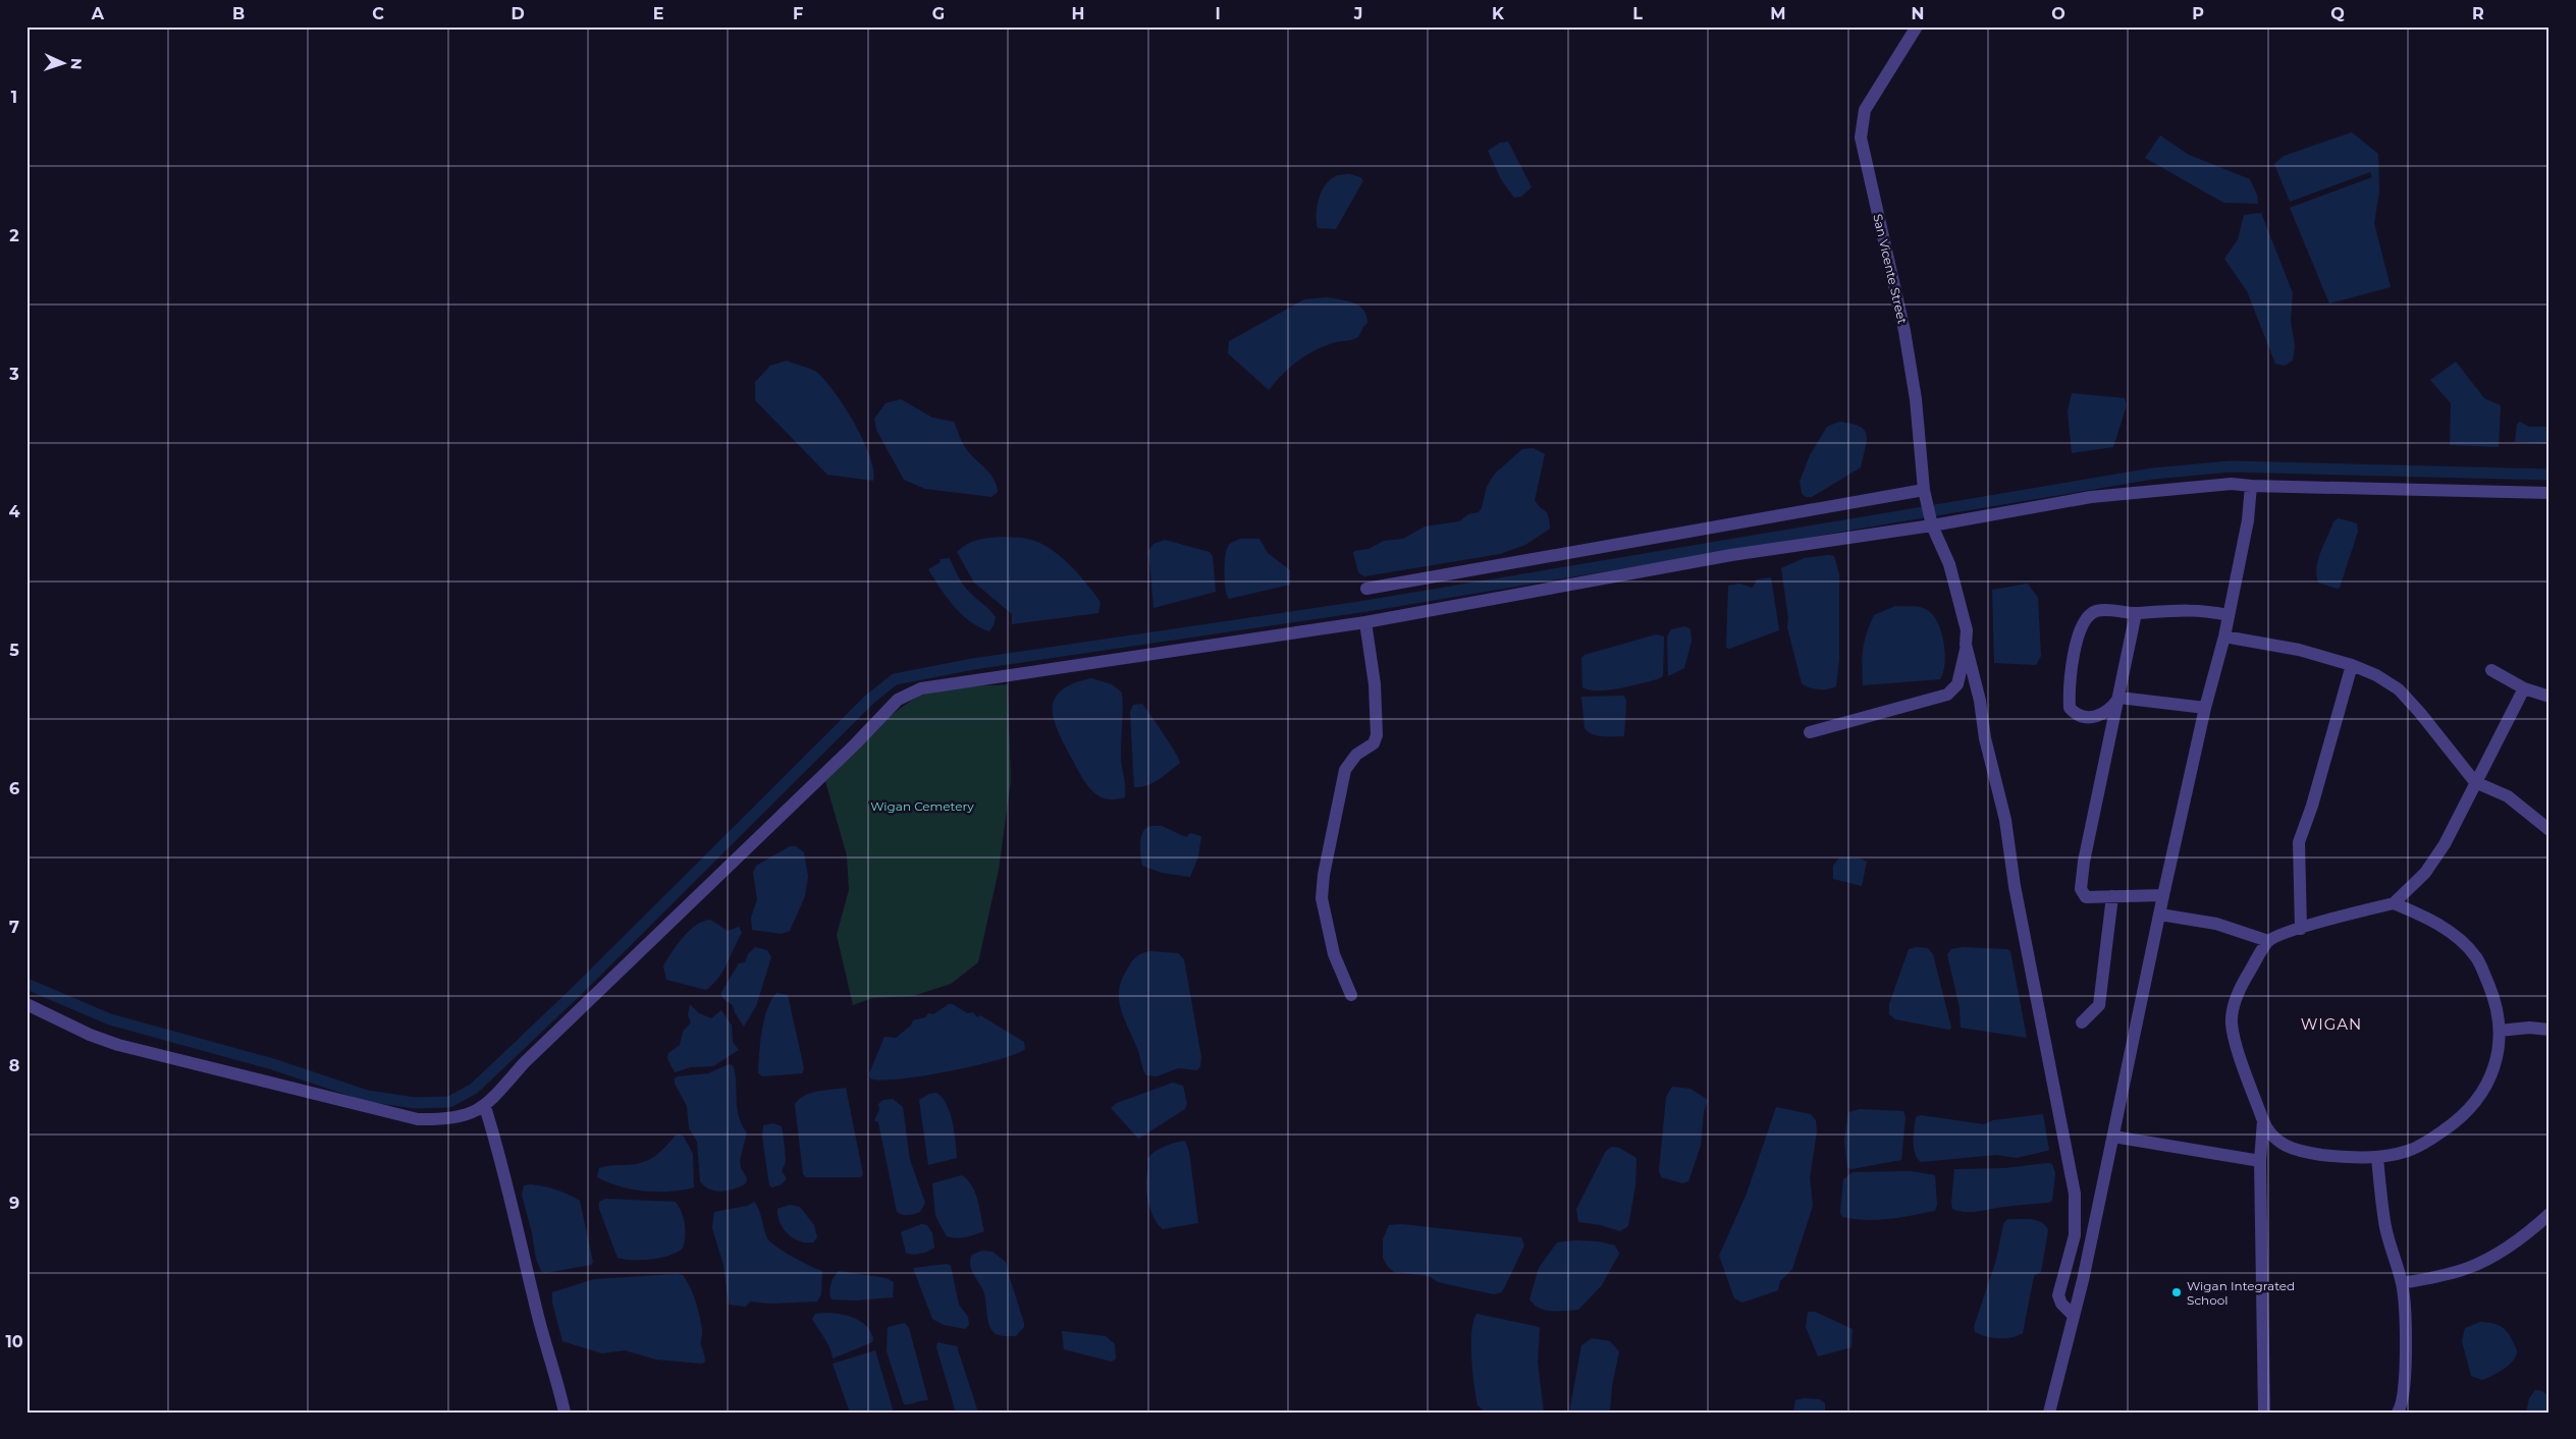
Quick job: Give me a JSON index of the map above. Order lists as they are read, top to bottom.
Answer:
{
  "streets": {
    "street": ["San Vicente Street"]
  },
  "districts": ["WIGAN"],
  "parks": ["Wigan Cemetery"],
  "places": ["Wigan Integrated School"],
  "north": "right",
  "grid": {
    "columns": [
      "A",
      "B",
      "C",
      "D",
      "E",
      "F",
      "G",
      "H",
      "I",
      "J",
      "K",
      "L",
      "M",
      "N",
      "O",
      "P",
      "Q",
      "R"
    ],
    "rows": [
      "1",
      "2",
      "3",
      "4",
      "5",
      "6",
      "7",
      "8",
      "9",
      "10"
    ]
  }
}
